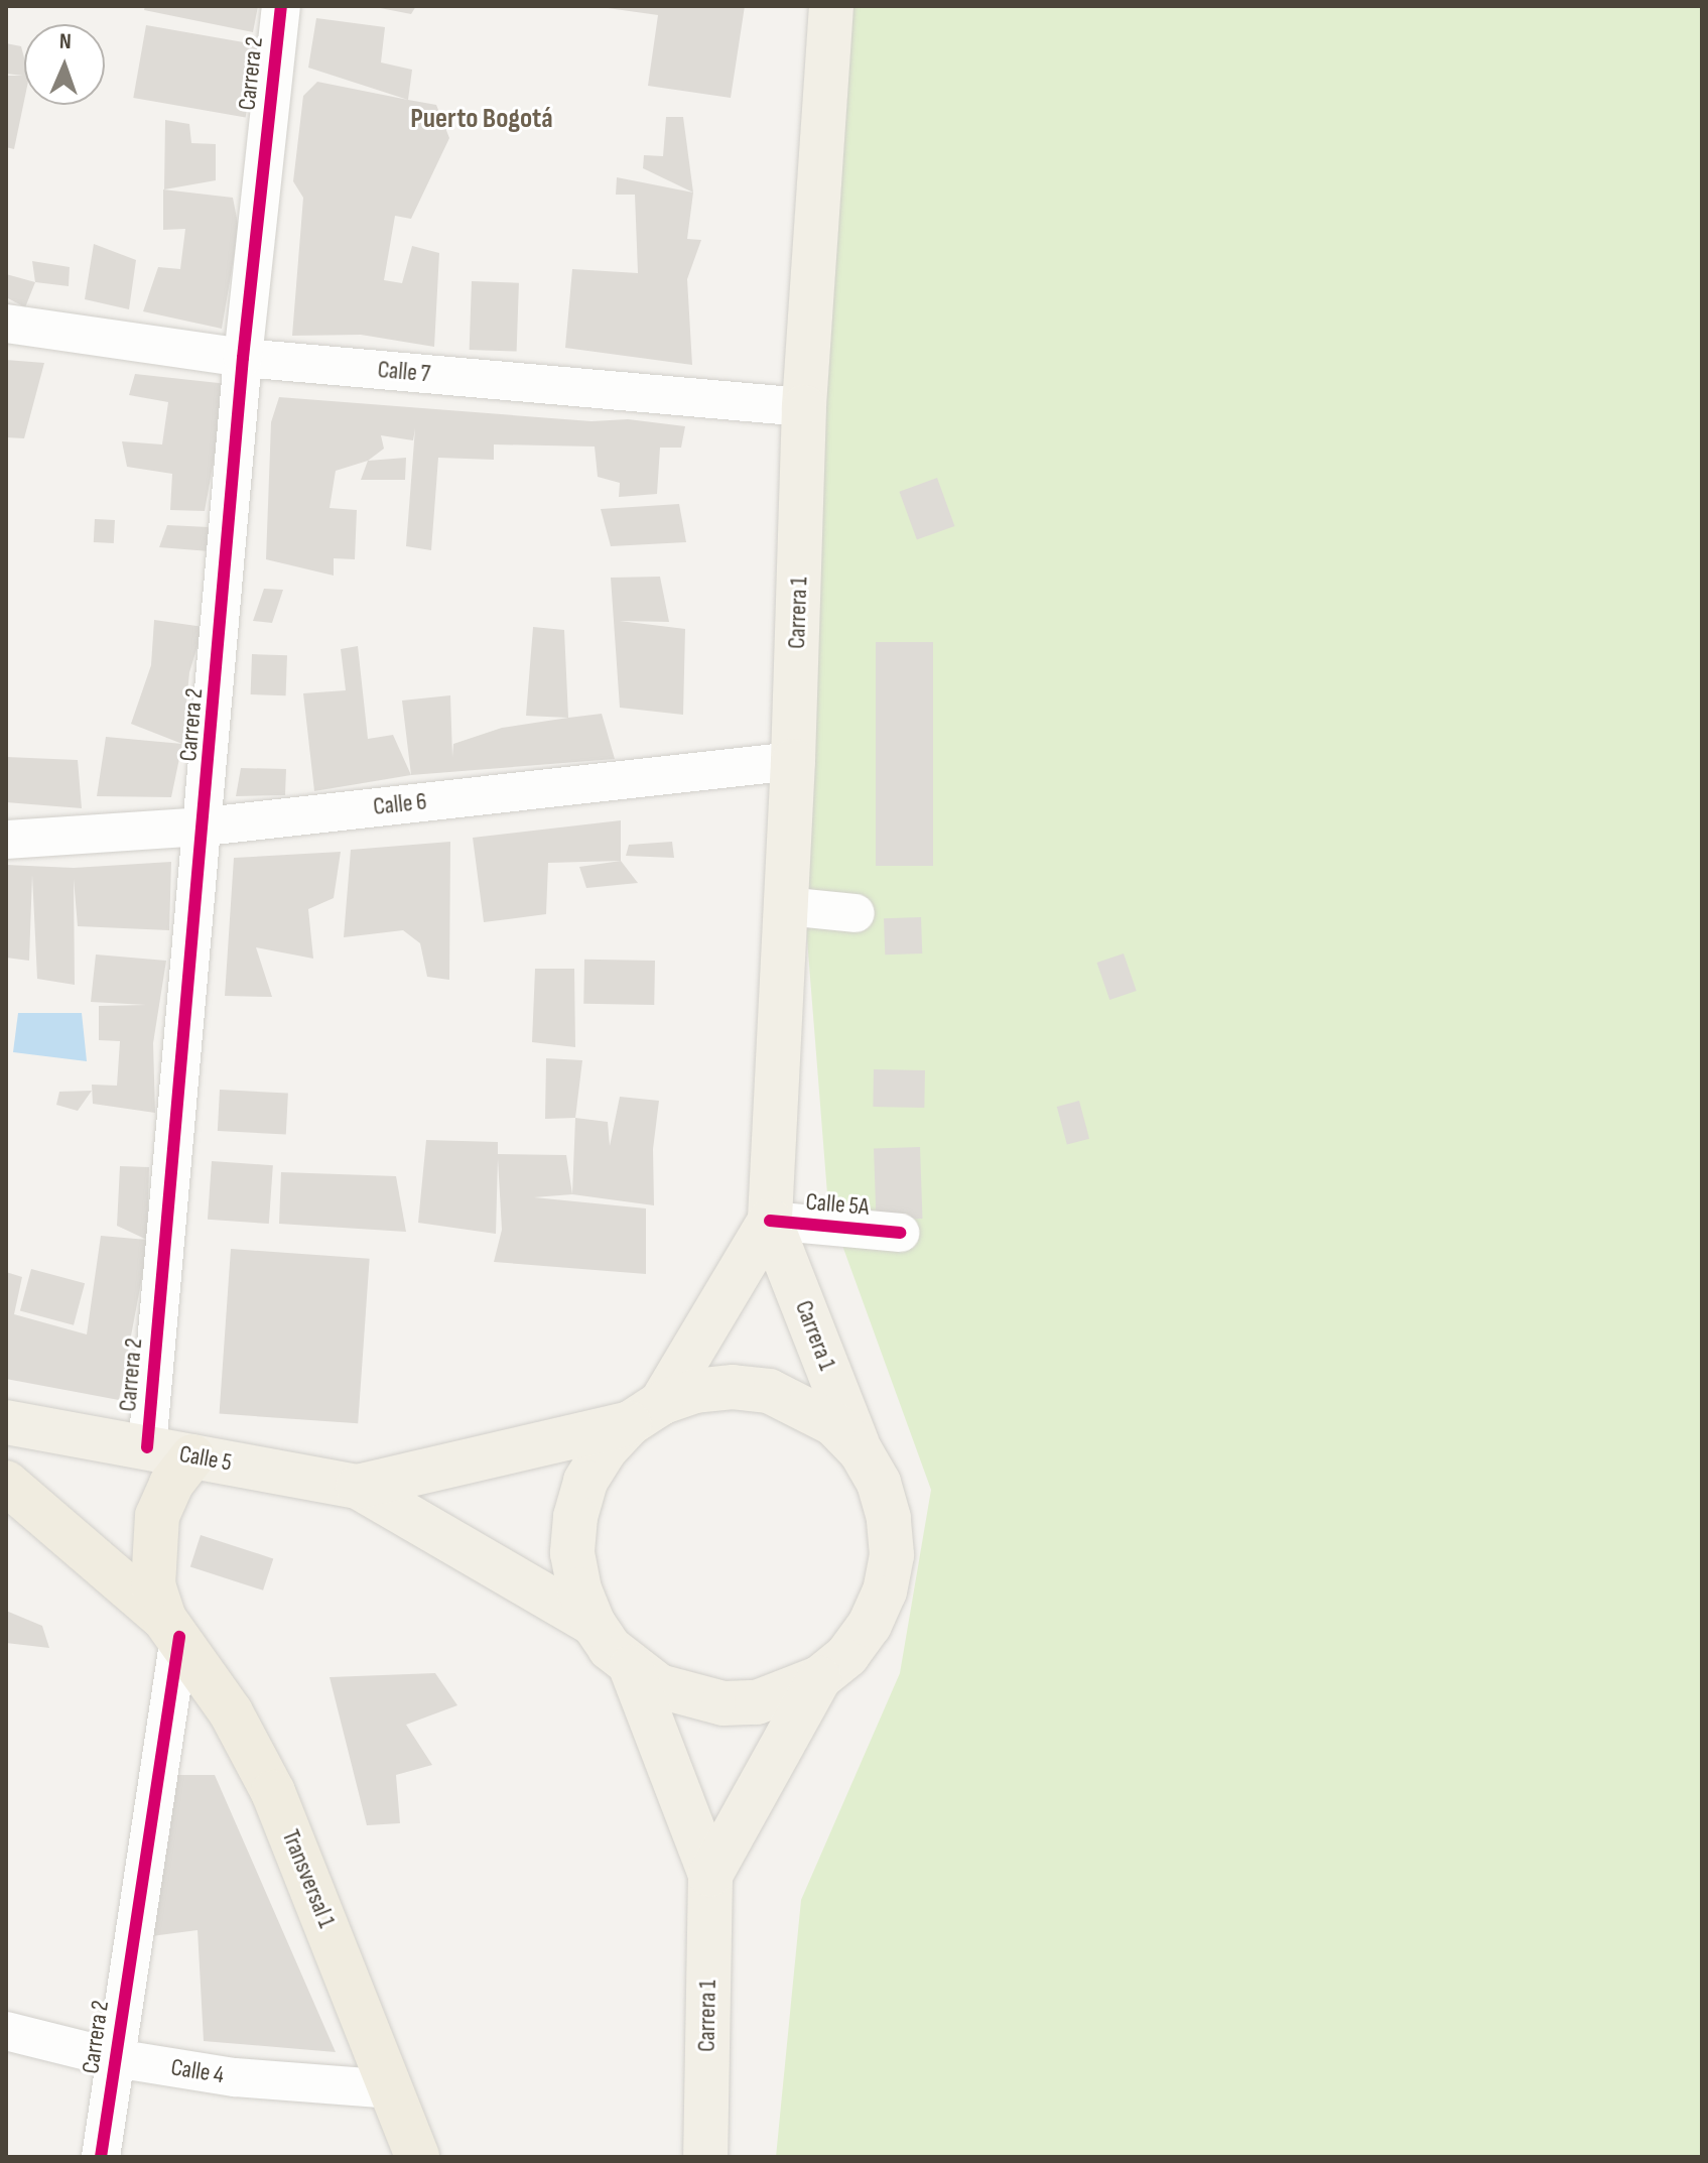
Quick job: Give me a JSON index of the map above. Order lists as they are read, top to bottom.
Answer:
{
  "streets": {
    "highway": ["Transversal 1"],
    "main road": ["Carrera 1", "Calle 5"],
    "street": [
      "Carrera 2",
      "Calle 7",
      "Calle 6",
      "Calle 5A",
      "Calle 4"
    ]
  },
  "crossings": [
    ["Carrera 2", "Calle 7"],
    ["Carrera 2", "Calle 6"],
    ["Carrera 2", "Calle 5"],
    ["Carrera 2", "Transversal 1"],
    ["Carrera 2", "Calle 4"],
    ["Calle 7", "Carrera 1"],
    ["Carrera 1", "Calle 6"],
    ["Carrera 1", "Calle 5A"],
    ["Carrera 1", "Calle 5"],
    ["Calle 5", "Transversal 1"],
    ["Transversal 1", "Calle 4"]
  ],
  "districts": ["Puerto Bogotá"],
  "north": "top"
}
